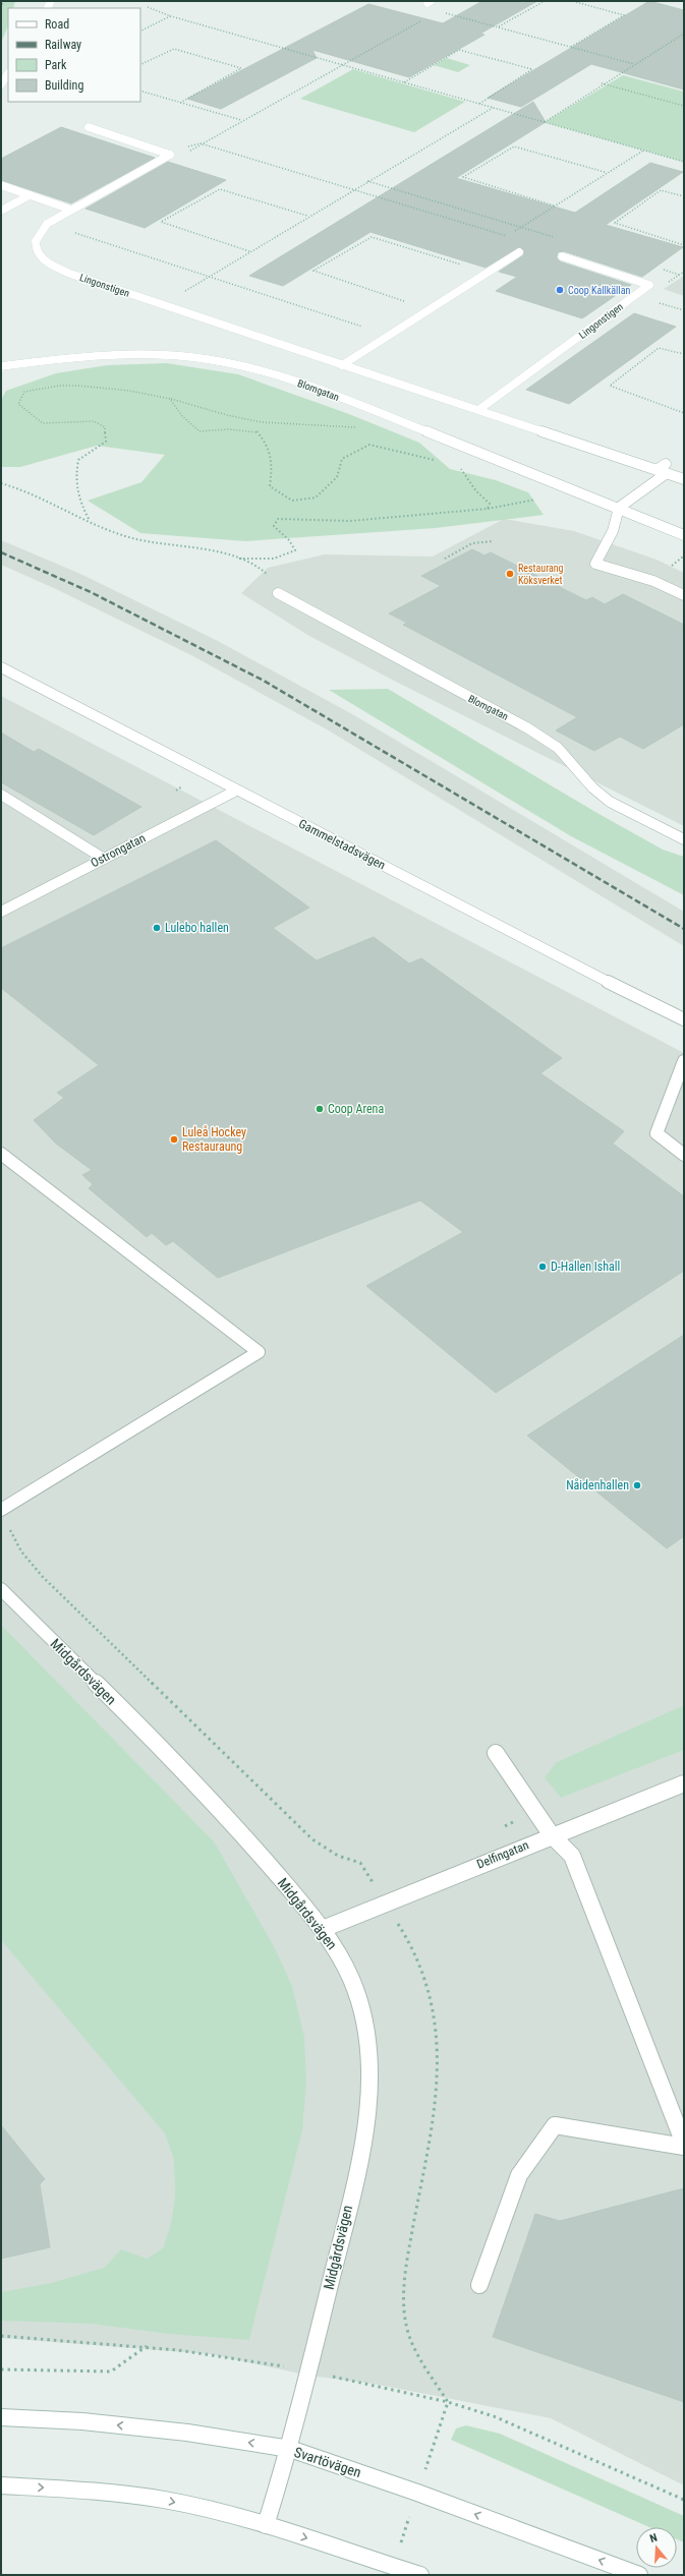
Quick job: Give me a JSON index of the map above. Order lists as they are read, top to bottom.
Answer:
{
  "streets": {
    "street": [
      "Lingonstigen",
      "Blomgatan",
      "Gammelstadsvägen",
      "Ostrongatan",
      "Midgårdsvägen",
      "Delfingatan",
      "Svartövägen"
    ]
  },
  "crossings": [
    ["Gammelstadsvägen", "Ostrongatan"],
    ["Midgårdsvägen", "Delfingatan"],
    ["Midgårdsvägen", "Svartövägen"]
  ],
  "places": [
    "Coop Kallkällan",
    "Restaurang Köksverket",
    "Lulebo hallen",
    "Coop Arena",
    "Luleå Hockey Restauraung",
    "D-Hallen Ishall",
    "Nåidenhallen"
  ],
  "legend": [
    "Road",
    "Railway",
    "Park",
    "Building"
  ],
  "north": "top"
}
